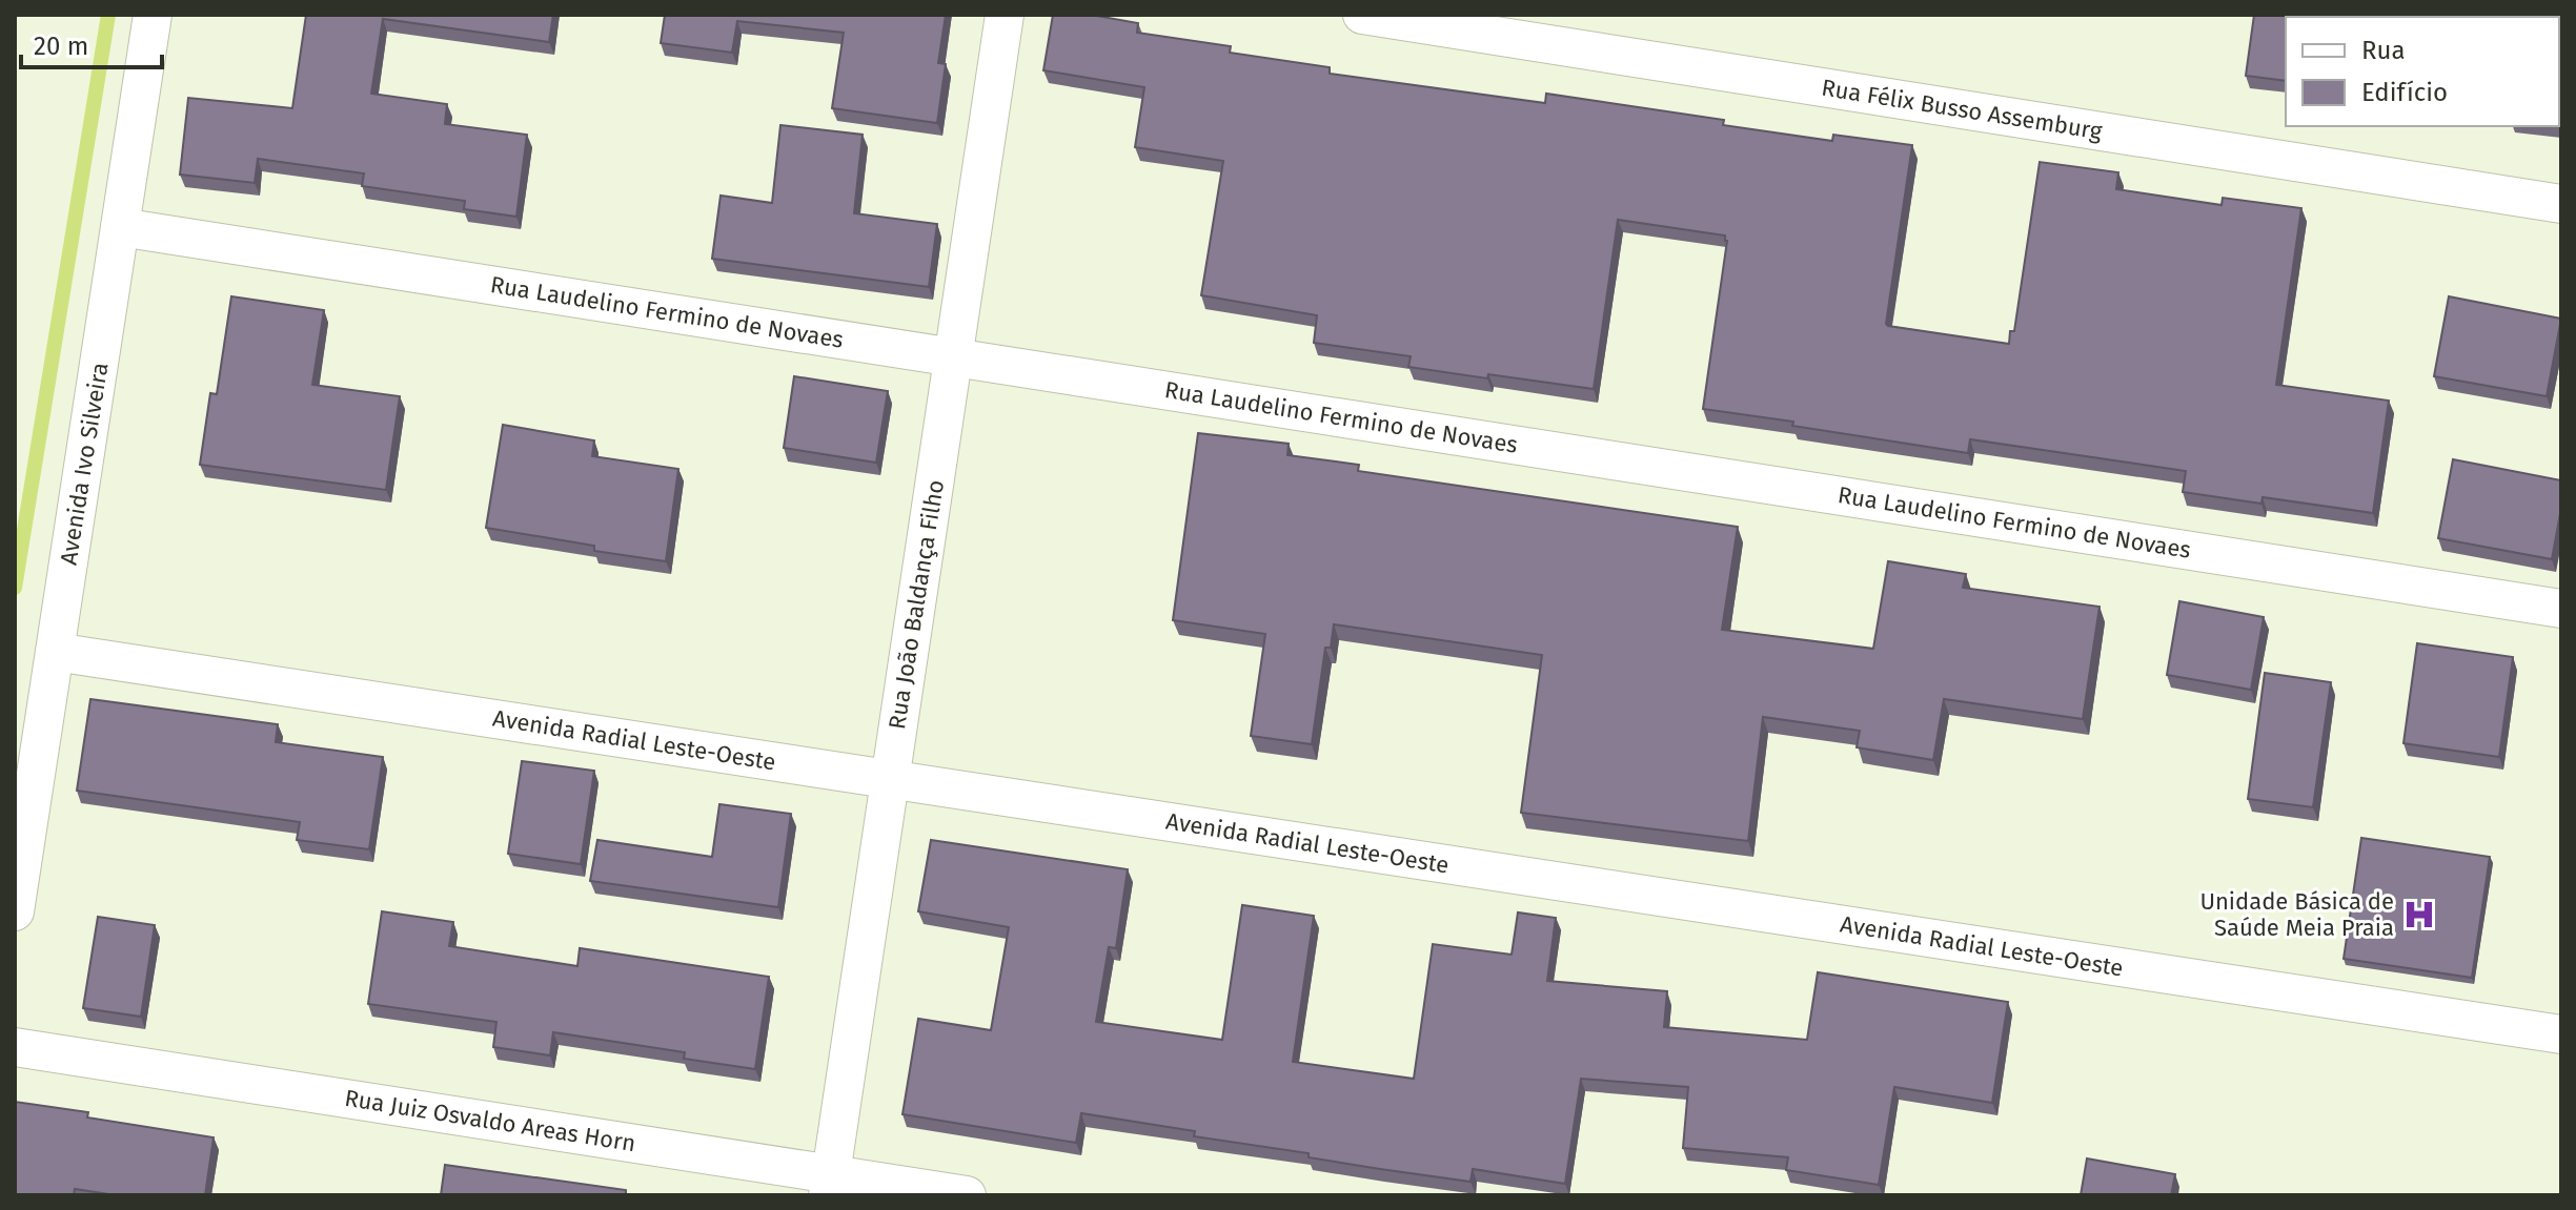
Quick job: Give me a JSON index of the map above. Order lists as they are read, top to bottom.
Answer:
{
  "streets": {
    "street": [
      "Rua Félix Busso Assemburg",
      "Rua Laudelino Fermino de Novaes",
      "Avenida Ivo Silveira",
      "Rua João Baldança Filho",
      "Avenida Radial Leste-Oeste",
      "Rua Juiz Osvaldo Areas Horn"
    ]
  },
  "crossings": [
    ["Rua Laudelino Fermino de Novaes", "Avenida Ivo Silveira"],
    ["Rua Laudelino Fermino de Novaes", "Rua João Baldança Filho"],
    ["Avenida Ivo Silveira", "Avenida Radial Leste-Oeste"],
    ["Rua João Baldança Filho", "Avenida Radial Leste-Oeste"],
    ["Rua João Baldança Filho", "Rua Juiz Osvaldo Areas Horn"]
  ],
  "places": {
    "hospital": ["Unidade Básica de Saúde Meia Praia"]
  },
  "legend": ["Rua", "Edifício"],
  "scale_bar": "20 m"
}
